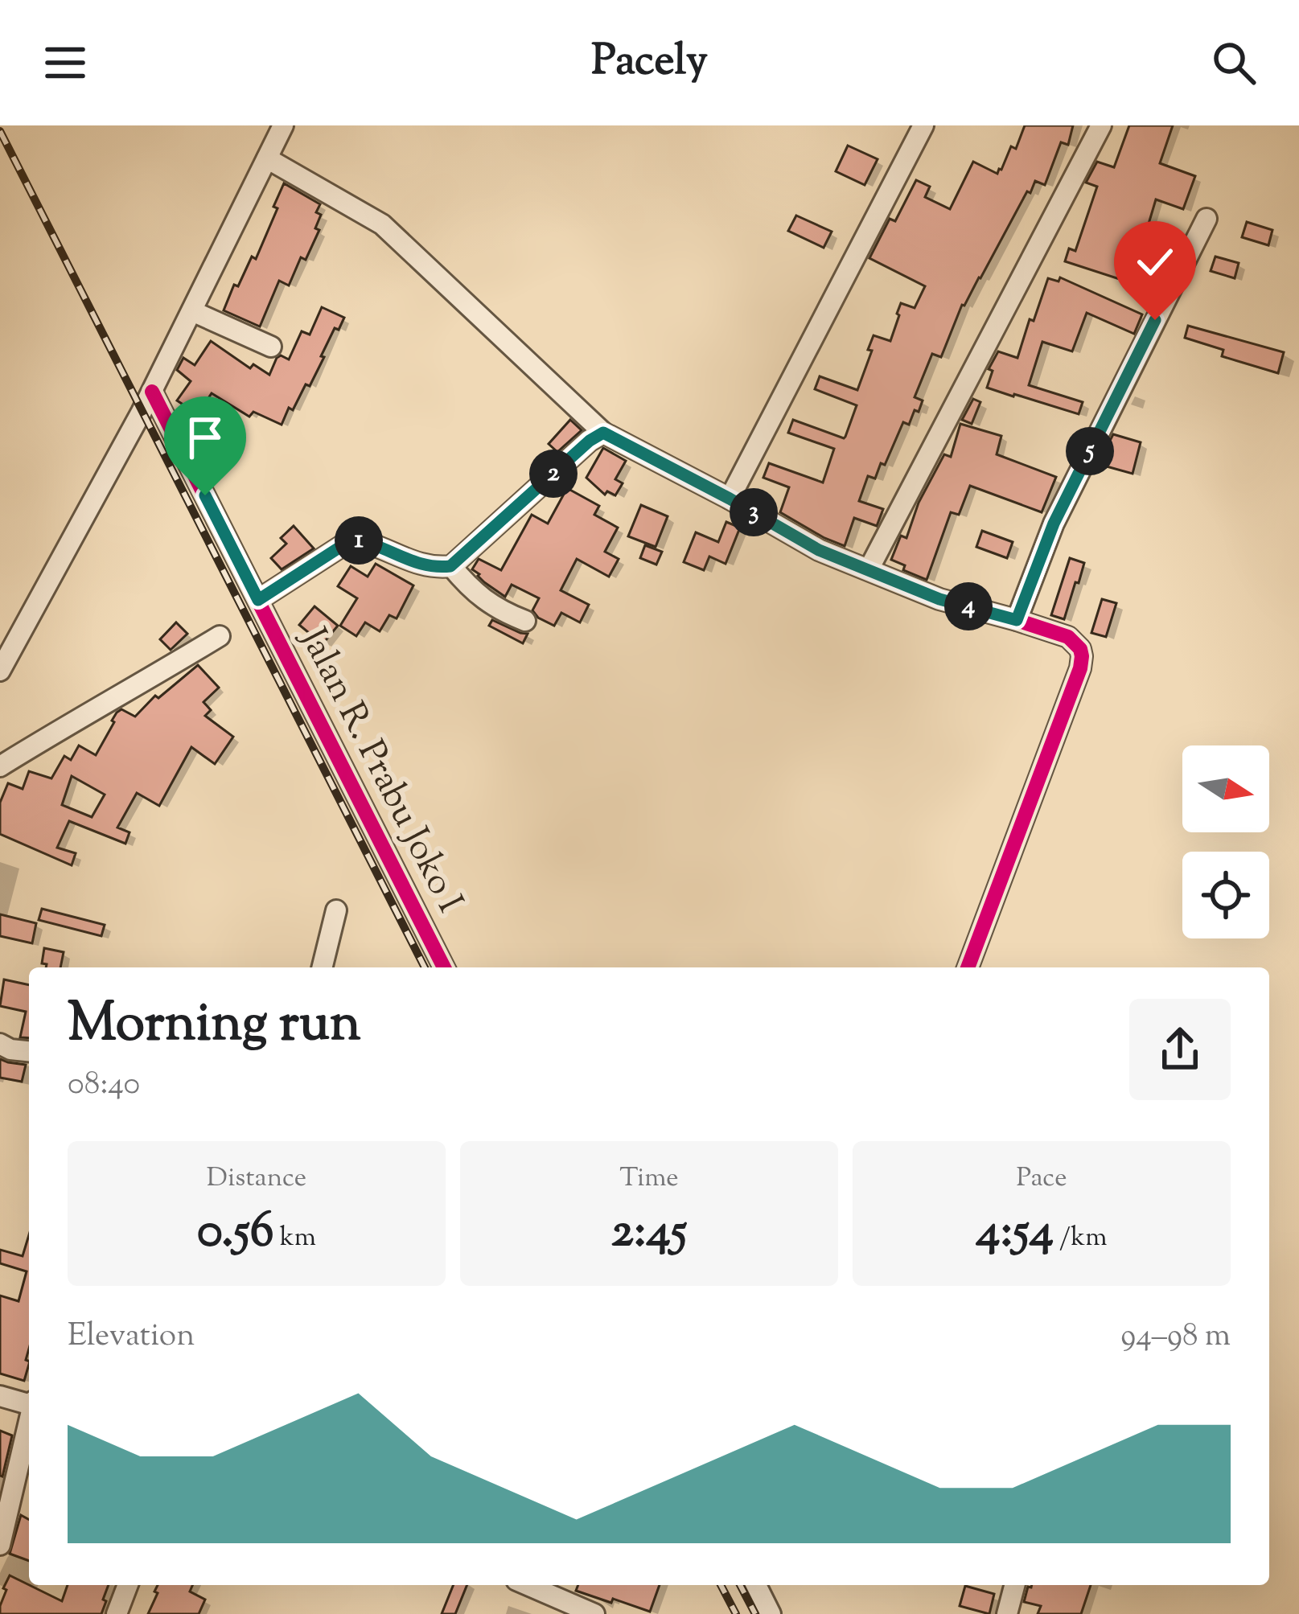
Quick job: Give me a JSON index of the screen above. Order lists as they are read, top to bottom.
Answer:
{
  "streets": {
    "street": ["Jalan R. Prabu Joko I"]
  },
  "north": "right",
  "page": {
    "header": "Pacely",
    "pins": [
      "5",
      "2",
      "3",
      "1",
      "4"
    ],
    "heading": ["Morning run", "08:40"],
    "stats": [
      ["Distance", "0.56 km"],
      ["Time", "2:45"],
      ["Pace", "4:54 /km"]
    ],
    "chart": ["Elevation", "94–98 m"]
  }
}
